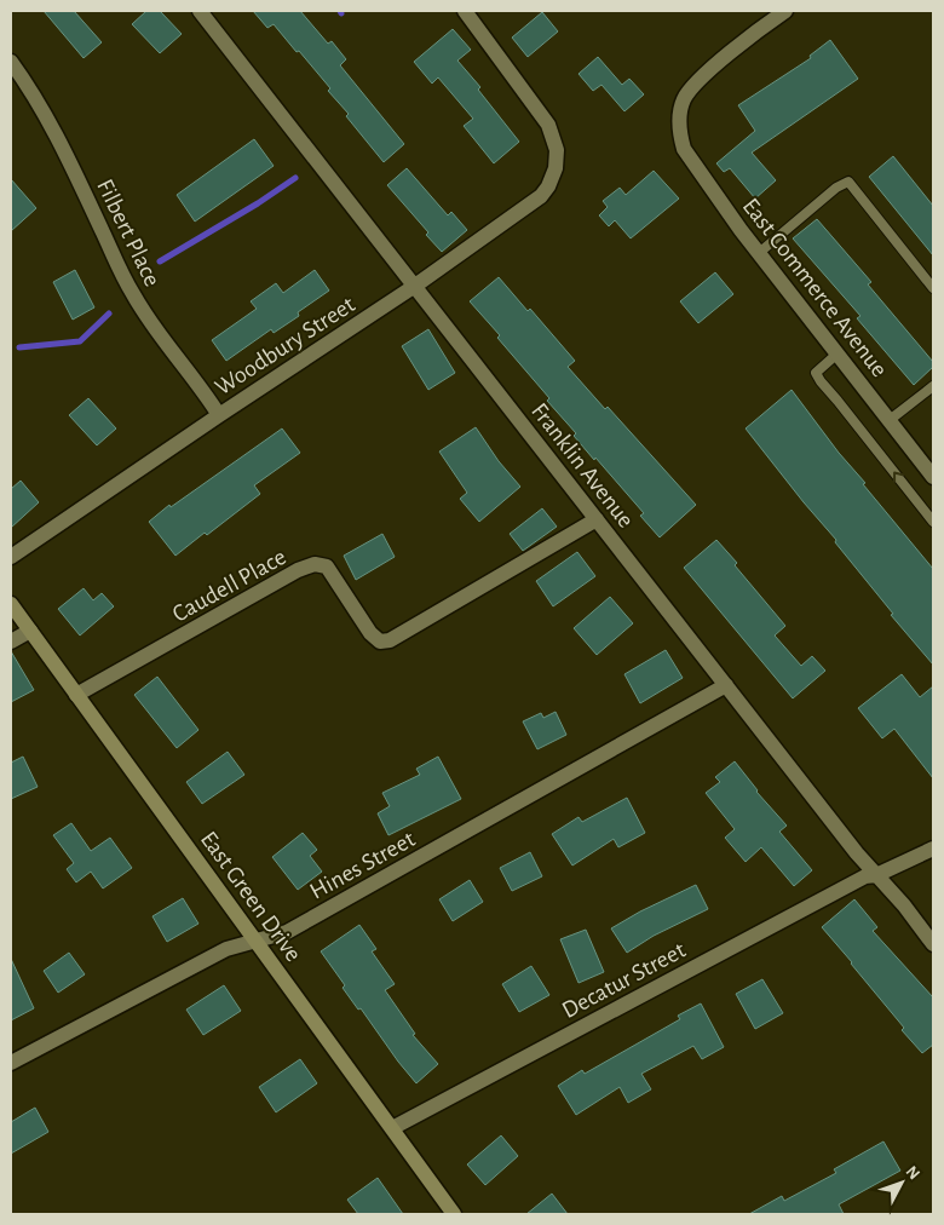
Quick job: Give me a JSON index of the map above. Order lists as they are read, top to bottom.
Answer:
{
  "streets": {
    "main road": ["East Green Drive"],
    "street": [
      "Filbert Place",
      "East Commerce Avenue",
      "Woodbury Street",
      "Franklin Avenue",
      "Caudell Place",
      "Hines Street",
      "Decatur Street"
    ]
  },
  "crossings": [
    ["Filbert Place", "Woodbury Street"],
    ["Woodbury Street", "Franklin Avenue"],
    ["Franklin Avenue", "Caudell Place"],
    ["Franklin Avenue", "Hines Street"],
    ["Franklin Avenue", "Decatur Street"],
    ["Caudell Place", "East Green Drive"],
    ["Hines Street", "East Green Drive"],
    ["East Green Drive", "Decatur Street"]
  ],
  "north": "top right"
}
